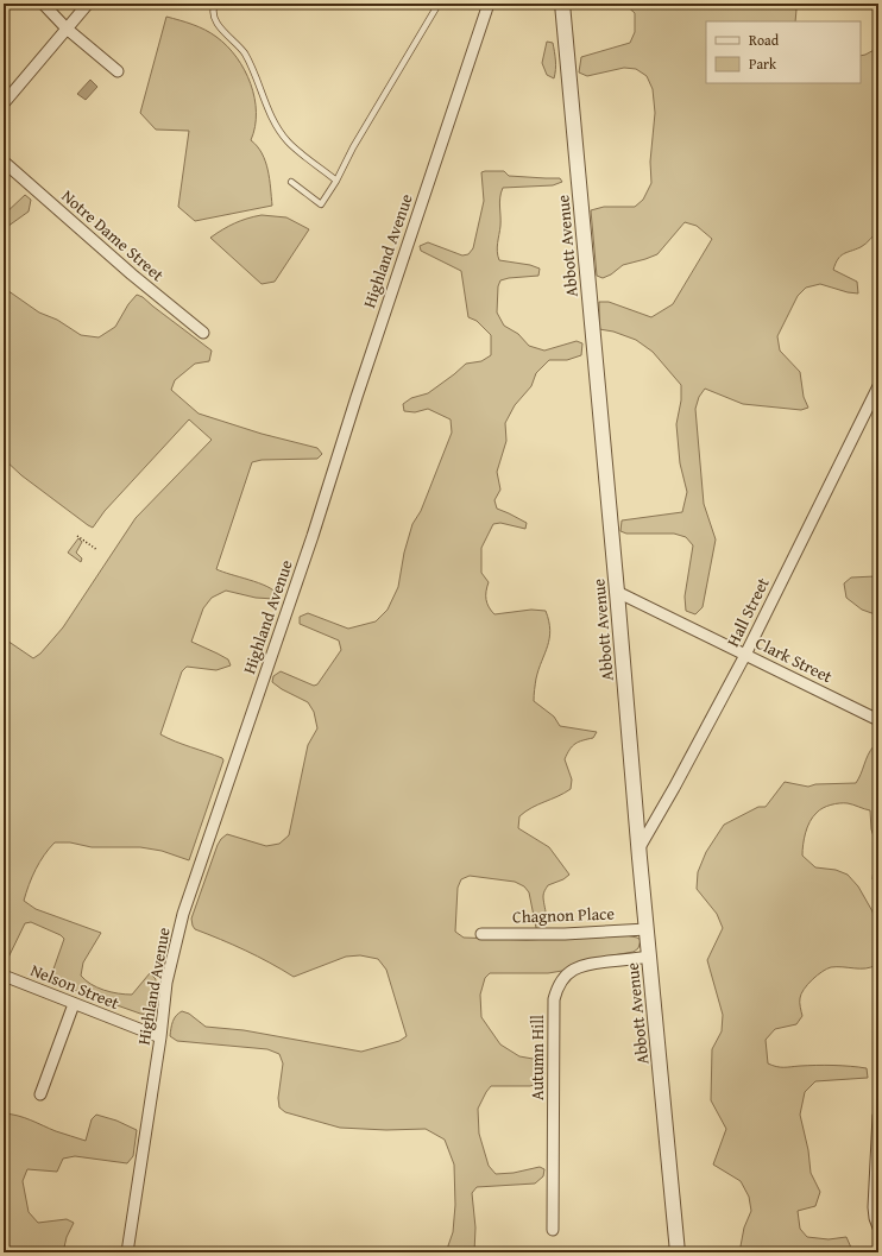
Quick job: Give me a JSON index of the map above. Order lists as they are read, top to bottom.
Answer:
{
  "streets": {
    "street": [
      "Notre Dame Street",
      "Abbott Avenue",
      "Highland Avenue",
      "Hall Street",
      "Clark Street",
      "Chagnon Place",
      "Nelson Street",
      "Autumn Hill"
    ]
  },
  "crossings": [
    ["Abbott Avenue", "Hall Street"],
    ["Abbott Avenue", "Clark Street"],
    ["Abbott Avenue", "Chagnon Place"],
    ["Abbott Avenue", "Autumn Hill"],
    ["Highland Avenue", "Nelson Street"],
    ["Hall Street", "Clark Street"]
  ],
  "legend": ["Road", "Park"]
}
